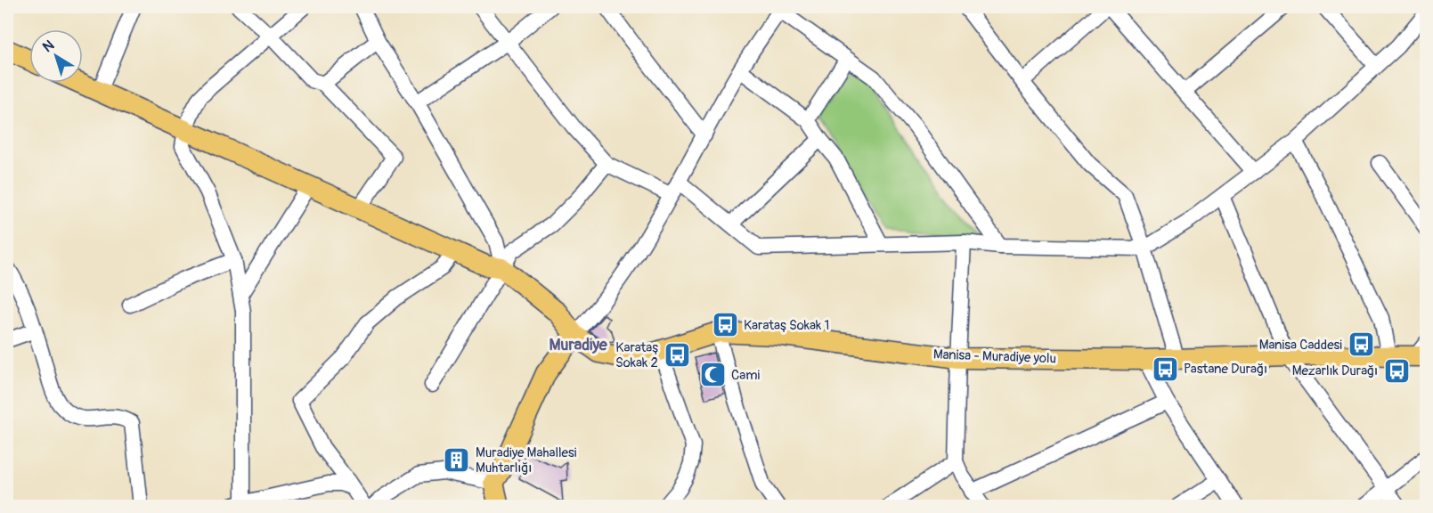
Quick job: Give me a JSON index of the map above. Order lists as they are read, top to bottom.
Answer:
{
  "streets": {
    "main road": ["Manisa - Muradiye yolu"]
  },
  "districts": ["Muradiye"],
  "places": {
    "bus stop": [
      "Karataş Sokak 1",
      "Manisa Caddesi",
      "Karataş Sokak 2",
      "Pastane Durağı",
      "Mezarlık Durağı"
    ],
    "mosque": ["Cami"],
    "building": ["Muradiye Mahallesi Muhtarlığı"]
  },
  "north": "top left"
}
